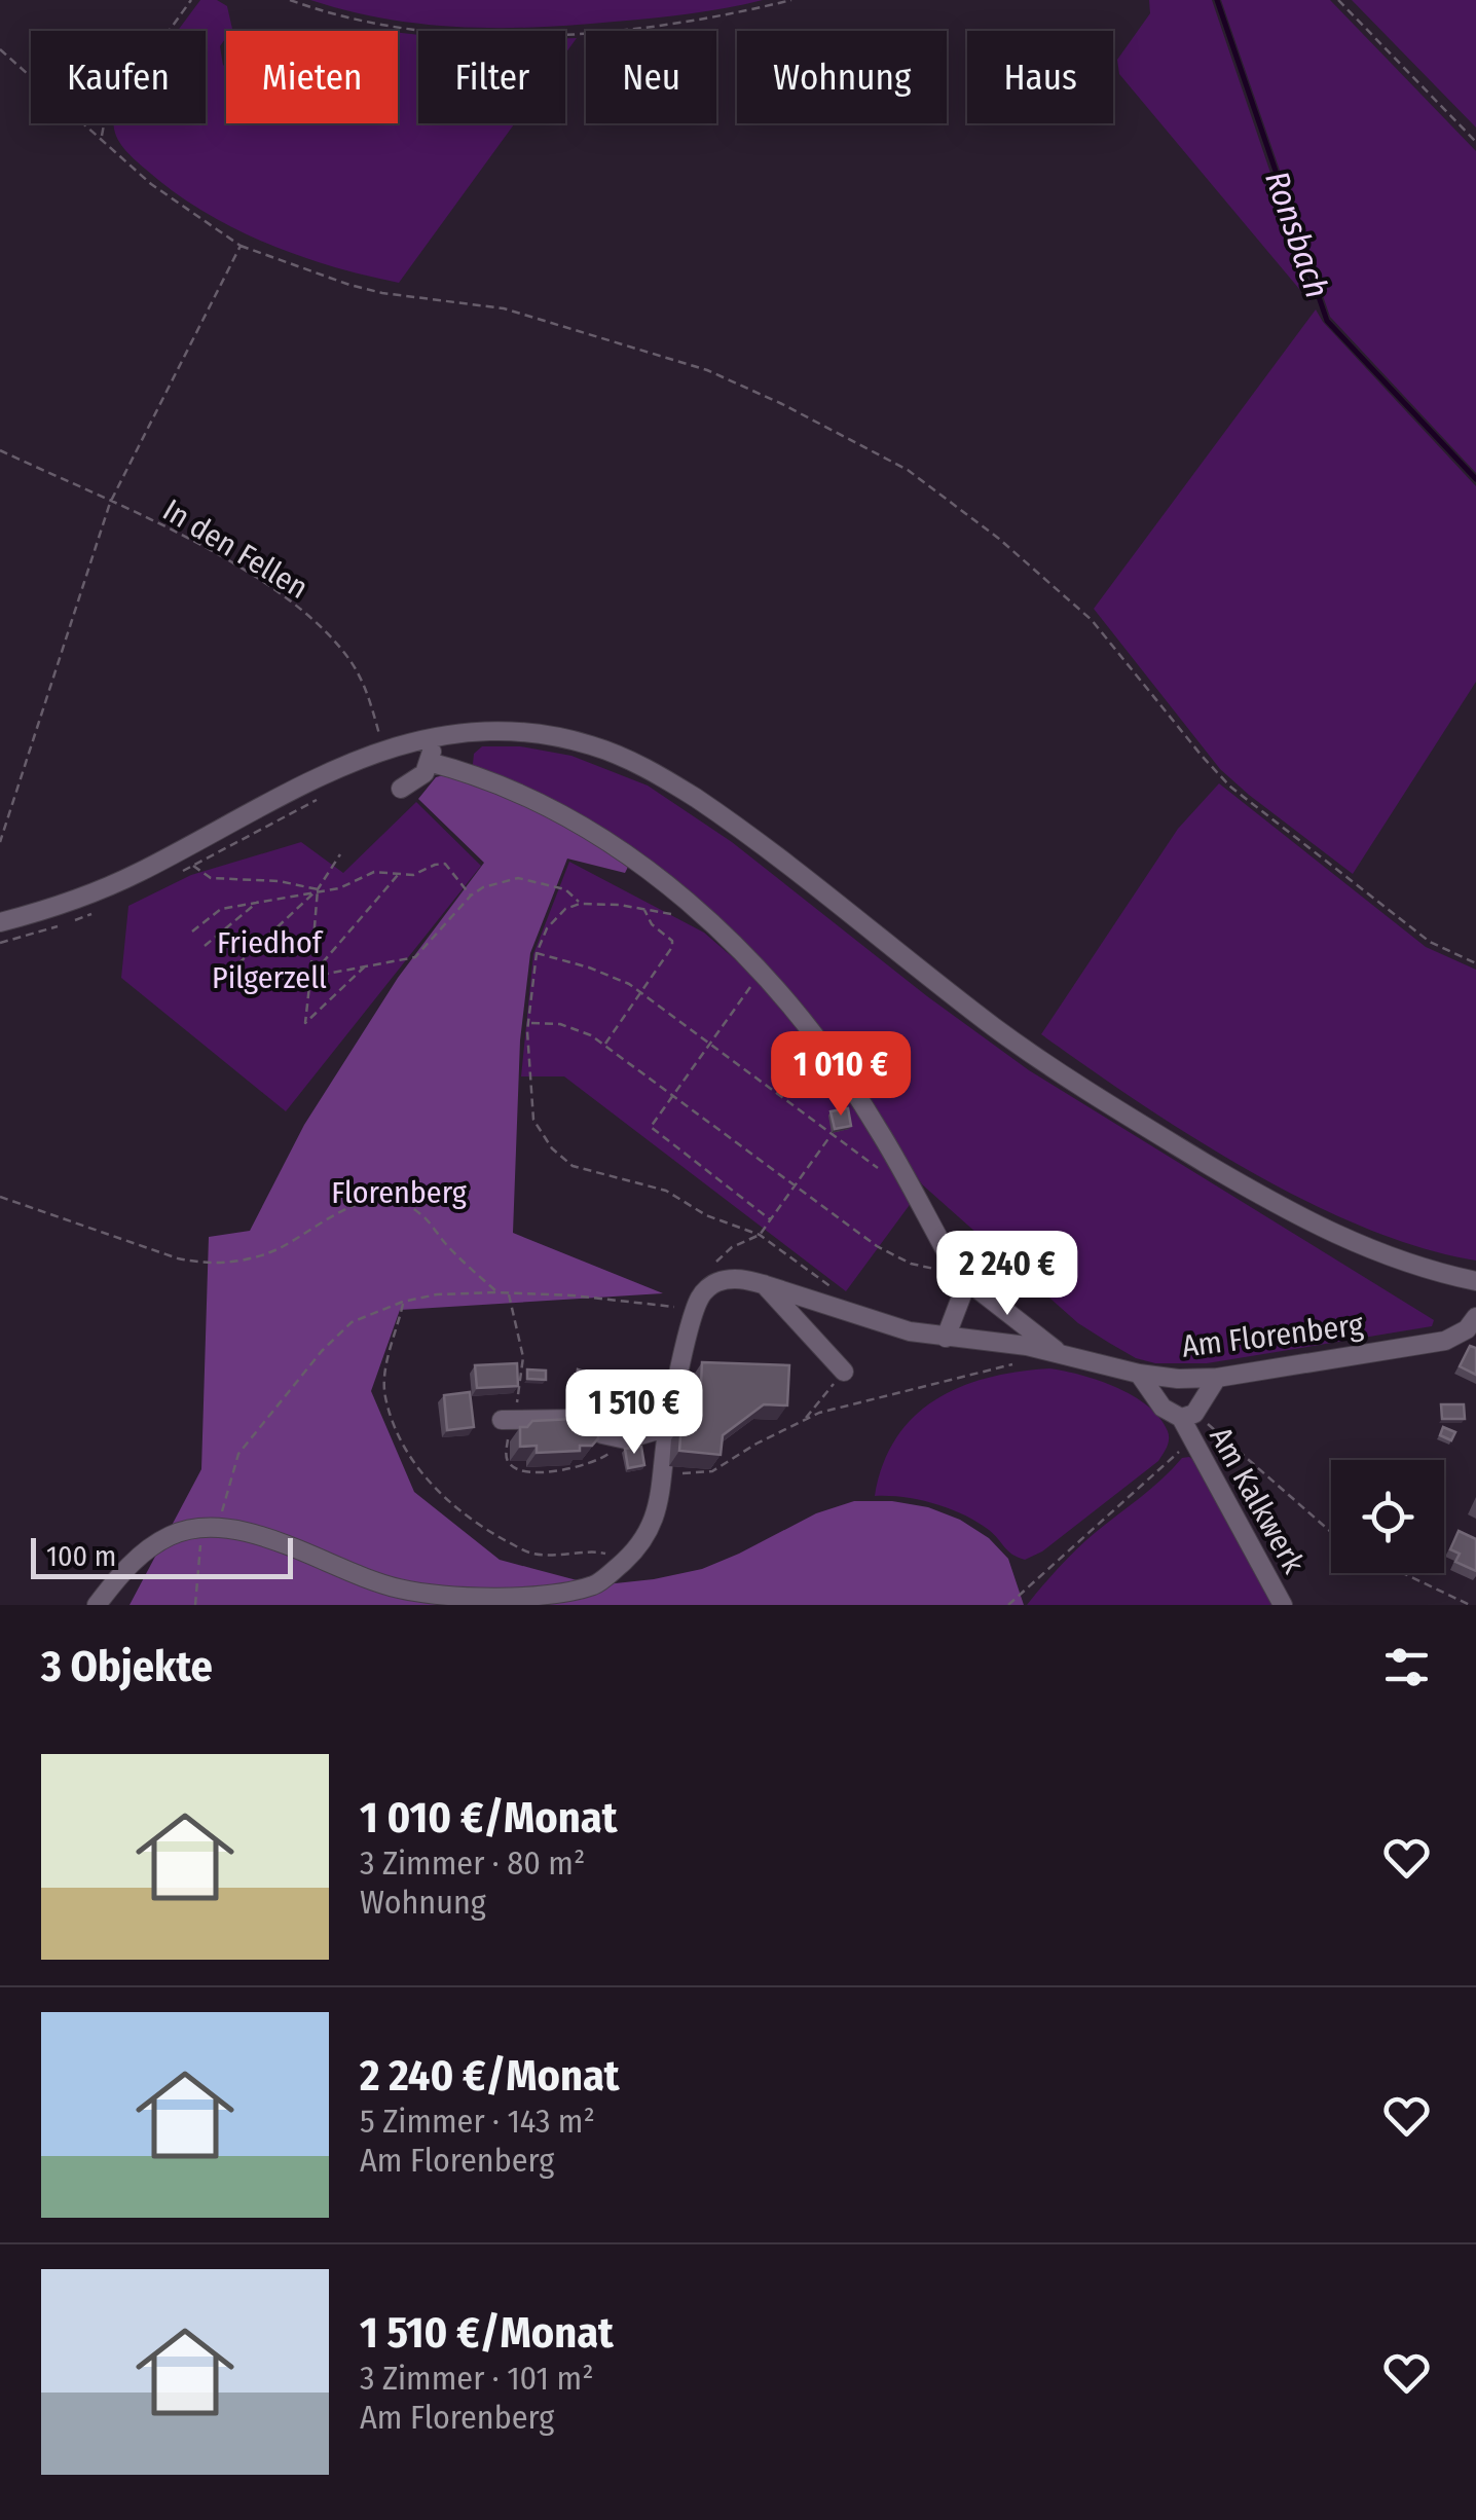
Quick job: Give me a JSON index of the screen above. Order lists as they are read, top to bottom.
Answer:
{
  "streets": {
    "street": ["Am Florenberg", "Am Kalkwerk"],
    "path": ["In den Fellen"]
  },
  "crossings": [
    ["Am Florenberg", "Am Kalkwerk"]
  ],
  "water": ["Ronsbach"],
  "parks": ["Friedhof Pilgerzell", "Florenberg"],
  "scale_bar": "100 m",
  "page": {
    "chip": [
      "Kaufen",
      "Mieten",
      "Filter",
      "Neu",
      "Wohnung",
      "Haus"
    ],
    "price": ["1 010 €", "2 240 €", "1 510 €"],
    "scale": "100 m",
    "heading": "3 Objekte",
    "list": [
      {
        "name": "1 010 €/Monat",
        "note": "3 Zimmer · 80 m² · Wohnung"
      },
      {
        "name": "2 240 €/Monat",
        "note": "5 Zimmer · 143 m² · Am Florenberg"
      },
      {
        "name": "1 510 €/Monat",
        "note": "3 Zimmer · 101 m² · Am Florenberg"
      }
    ]
  }
}
